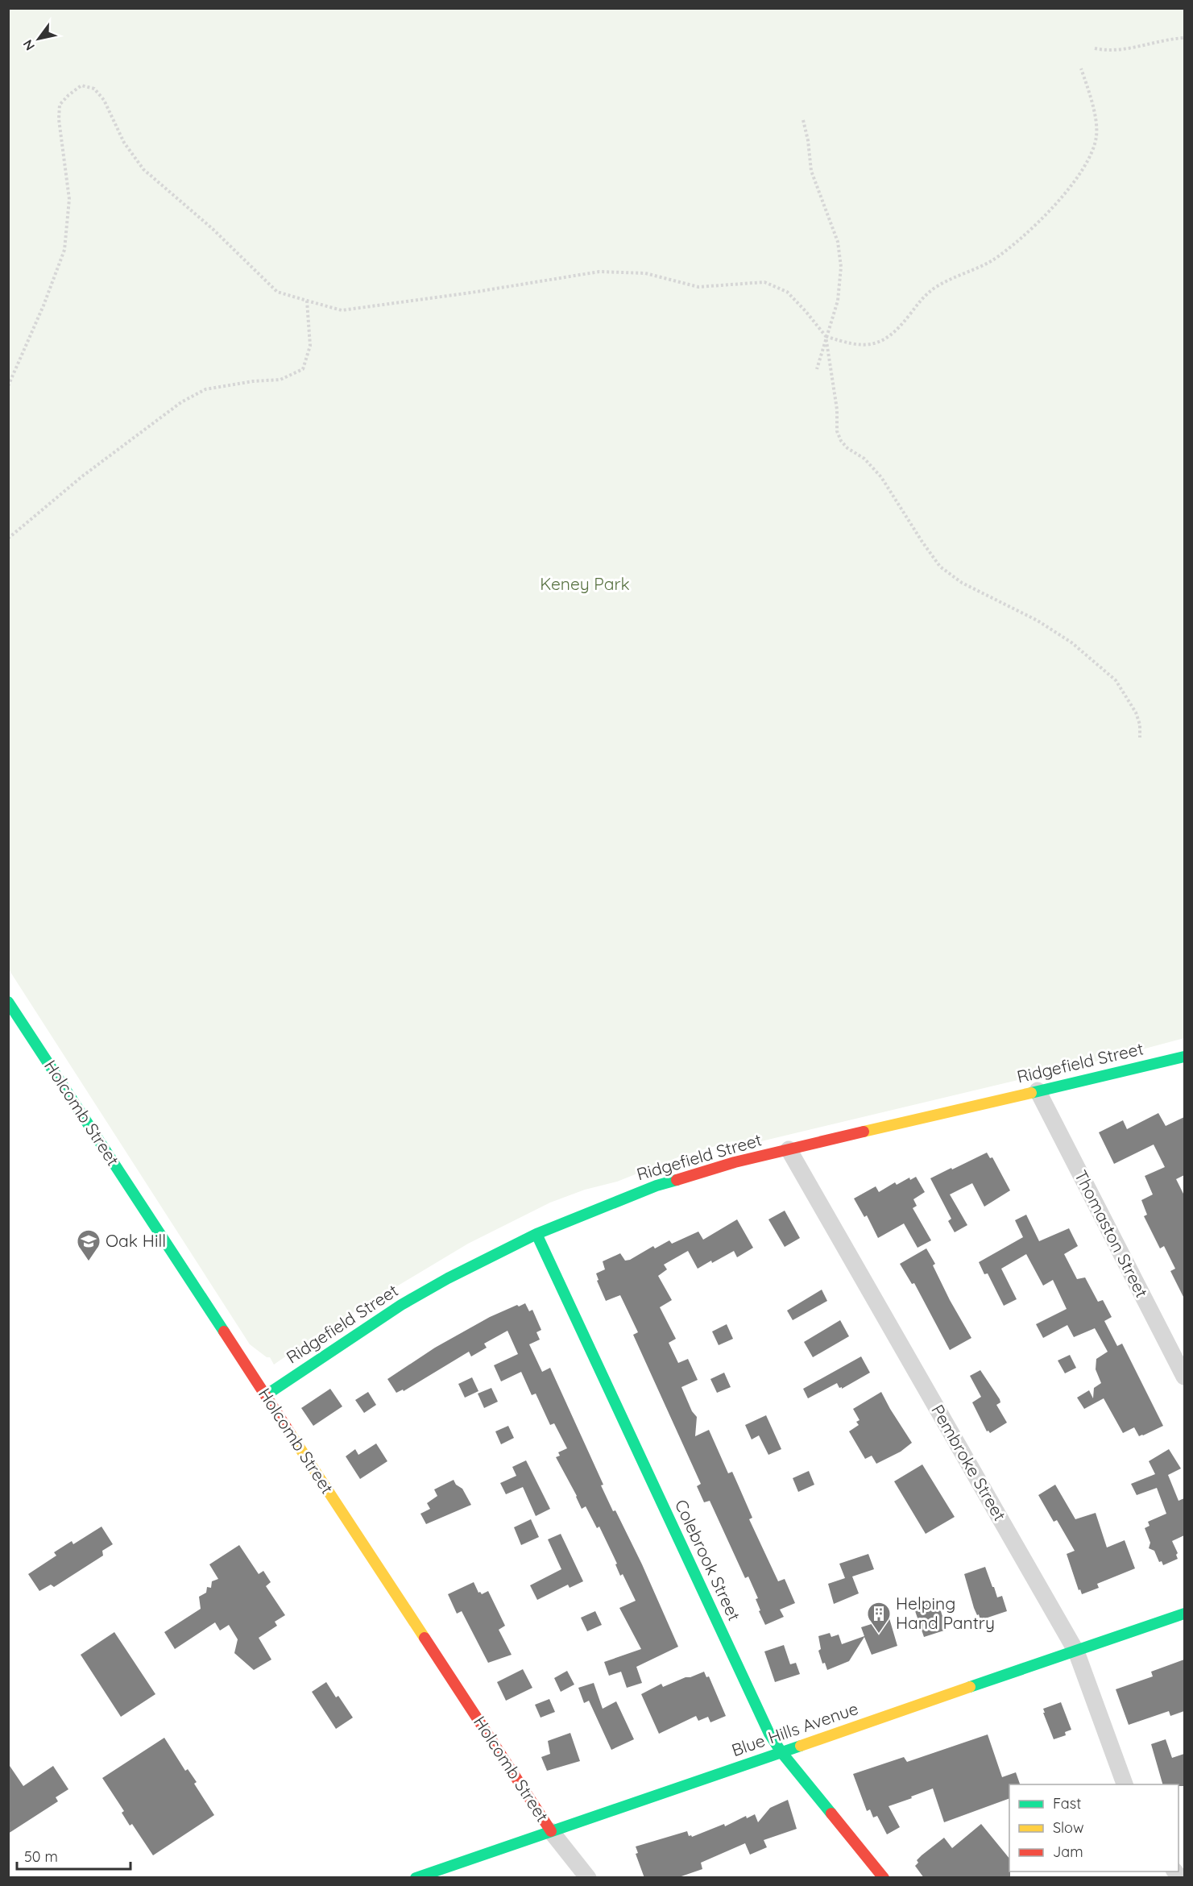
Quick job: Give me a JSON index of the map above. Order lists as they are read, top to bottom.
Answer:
{
  "streets": {
    "street": [
      "Ridgefield Street",
      "Holcomb Street",
      "Thomaston Street",
      "Pembroke Street",
      "Colebrook Street",
      "Blue Hills Avenue"
    ]
  },
  "crossings": [
    ["Ridgefield Street", "Holcomb Street"],
    ["Ridgefield Street", "Thomaston Street"],
    ["Ridgefield Street", "Pembroke Street"],
    ["Ridgefield Street", "Colebrook Street"],
    ["Holcomb Street", "Blue Hills Avenue"],
    ["Pembroke Street", "Blue Hills Avenue"],
    ["Colebrook Street", "Blue Hills Avenue"]
  ],
  "parks": ["Keney Park"],
  "places": {
    "school or university": ["Oak Hill"],
    "building": ["Helping Hand Pantry"]
  },
  "legend": ["Fast", "Slow", "Jam"],
  "scale_bar": "50 m",
  "north": "bottom left"
}
